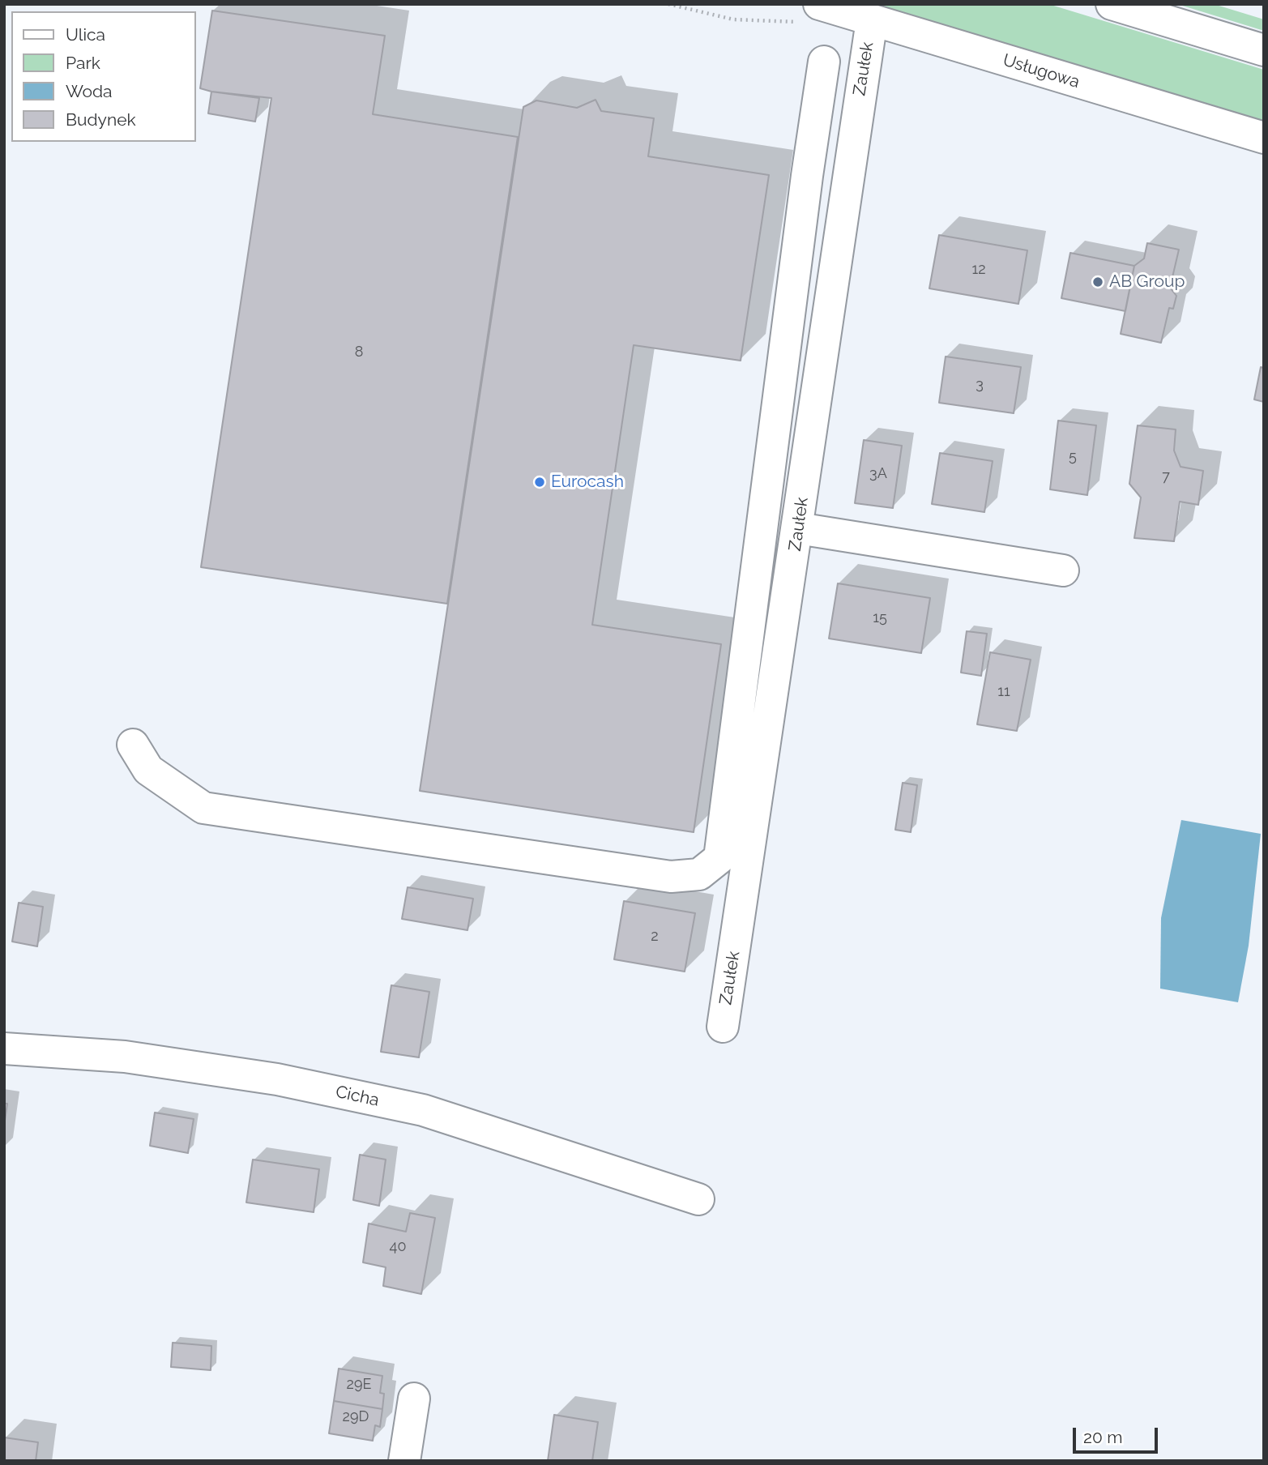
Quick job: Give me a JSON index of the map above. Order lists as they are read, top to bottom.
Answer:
{
  "streets": {
    "street": ["Zaułek", "Usługowa", "Cicha"]
  },
  "crossings": [
    ["Zaułek", "Usługowa"]
  ],
  "places": ["AB Group", "Eurocash"],
  "house_numbers": [
    "12",
    "8",
    "3",
    "5",
    "3A",
    "7",
    "15",
    "11",
    "2",
    "40",
    "29E",
    "29D"
  ],
  "legend": [
    "Ulica",
    "Park",
    "Woda",
    "Budynek"
  ],
  "scale_bar": "20 m"
}
